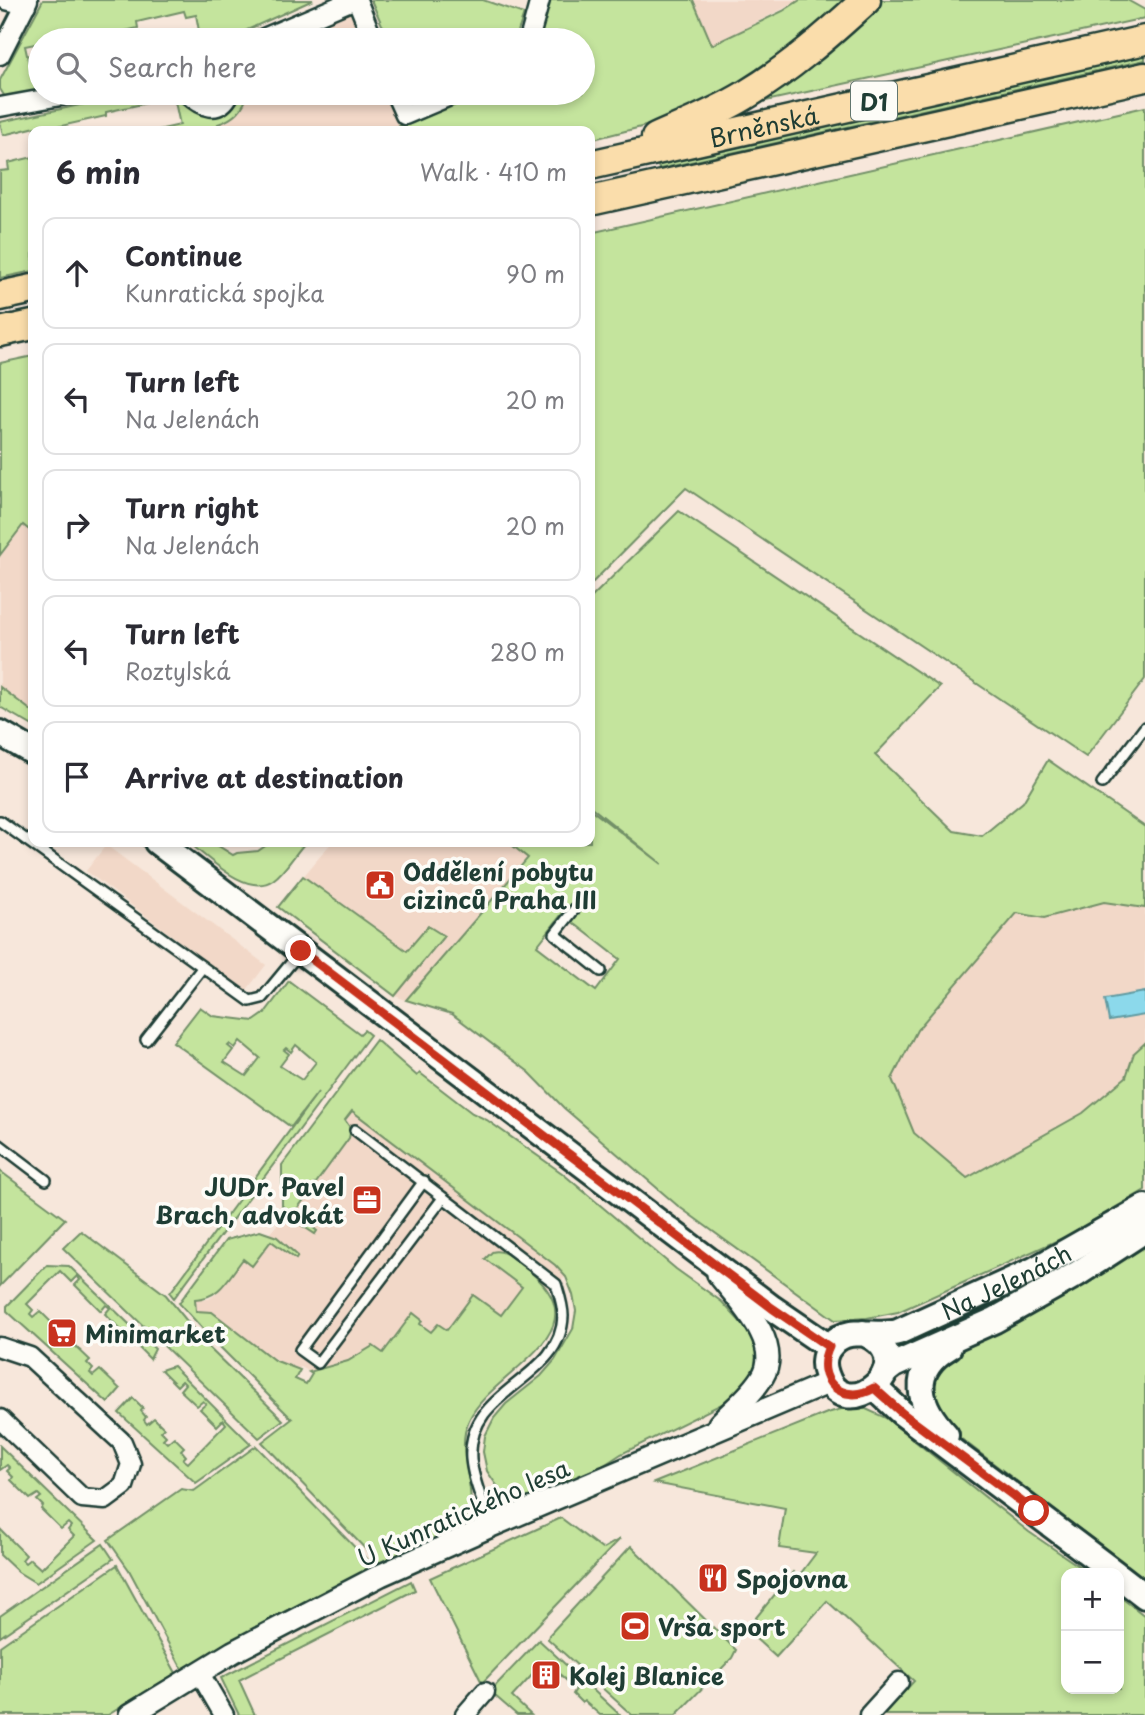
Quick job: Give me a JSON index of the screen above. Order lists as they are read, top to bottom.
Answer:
{
  "streets": {
    "highway": ["D1", "Brněnská"],
    "main road": ["Na Jelenách"],
    "street": ["U Kunratického lesa"]
  },
  "crossings": [
    ["Na Jelenách", "U Kunratického lesa"]
  ],
  "places": {
    "public building": ["Oddělení pobytu cizinců Praha III"],
    "office": ["JUDr. Pavel Brach, advokát"],
    "supermarket": ["Minimarket"],
    "restaurant": ["Spojovna"],
    "sports": ["Vrša sport"],
    "building": ["Kolej Blanice"]
  },
  "page": {
    "search": "Search here",
    "heading": ["6 min", "Walk · 410 m"],
    "list": [
      ["Continue", "Kunratická spojka", "90 m"],
      ["Turn left", "Na Jelenách", "20 m"],
      ["Turn right", "Na Jelenách", "20 m"],
      ["Turn left", "Roztylská", "280 m"],
      "Arrive at destination"
    ],
    "map_buttons": ["+", "−"]
  }
}
